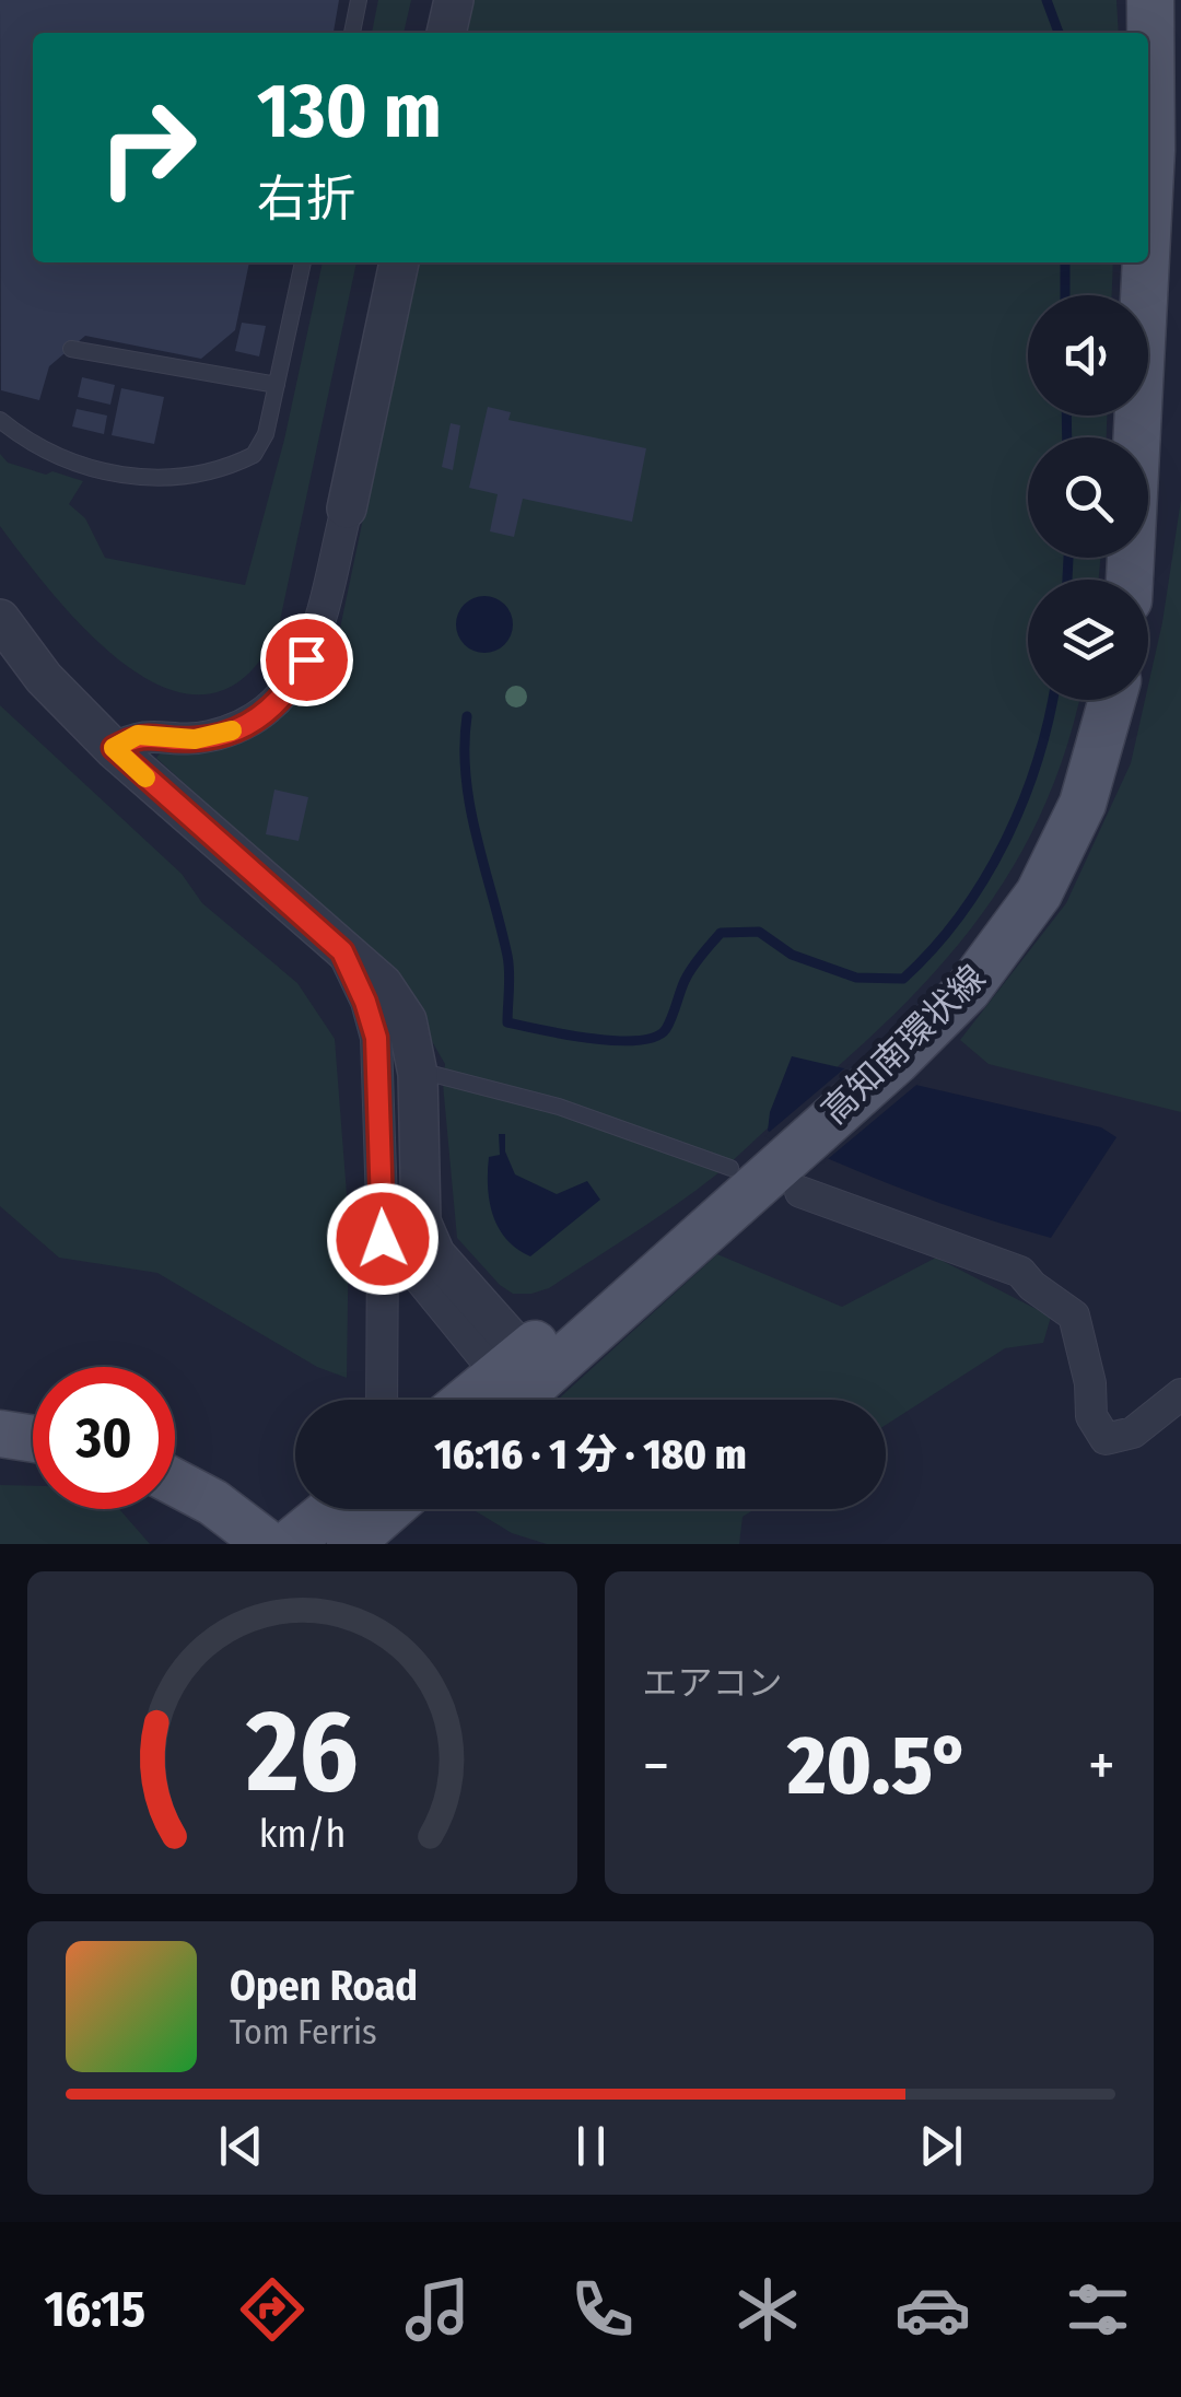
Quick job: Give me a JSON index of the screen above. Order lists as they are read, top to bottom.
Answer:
{
  "streets": {
    "main road": ["高知南環状線"]
  },
  "page": {
    "turn": ["130 m", "右折"],
    "limit": "30",
    "trip": "16:16 · 1 分 · 180 m",
    "tile": "エアコン",
    "heat": ["−", "20.5°", "+"],
    "song": ["Open Road", "Tom Ferris"],
    "tabs": "16:15",
    "gauge": ["26", "km/h"]
  }
}
